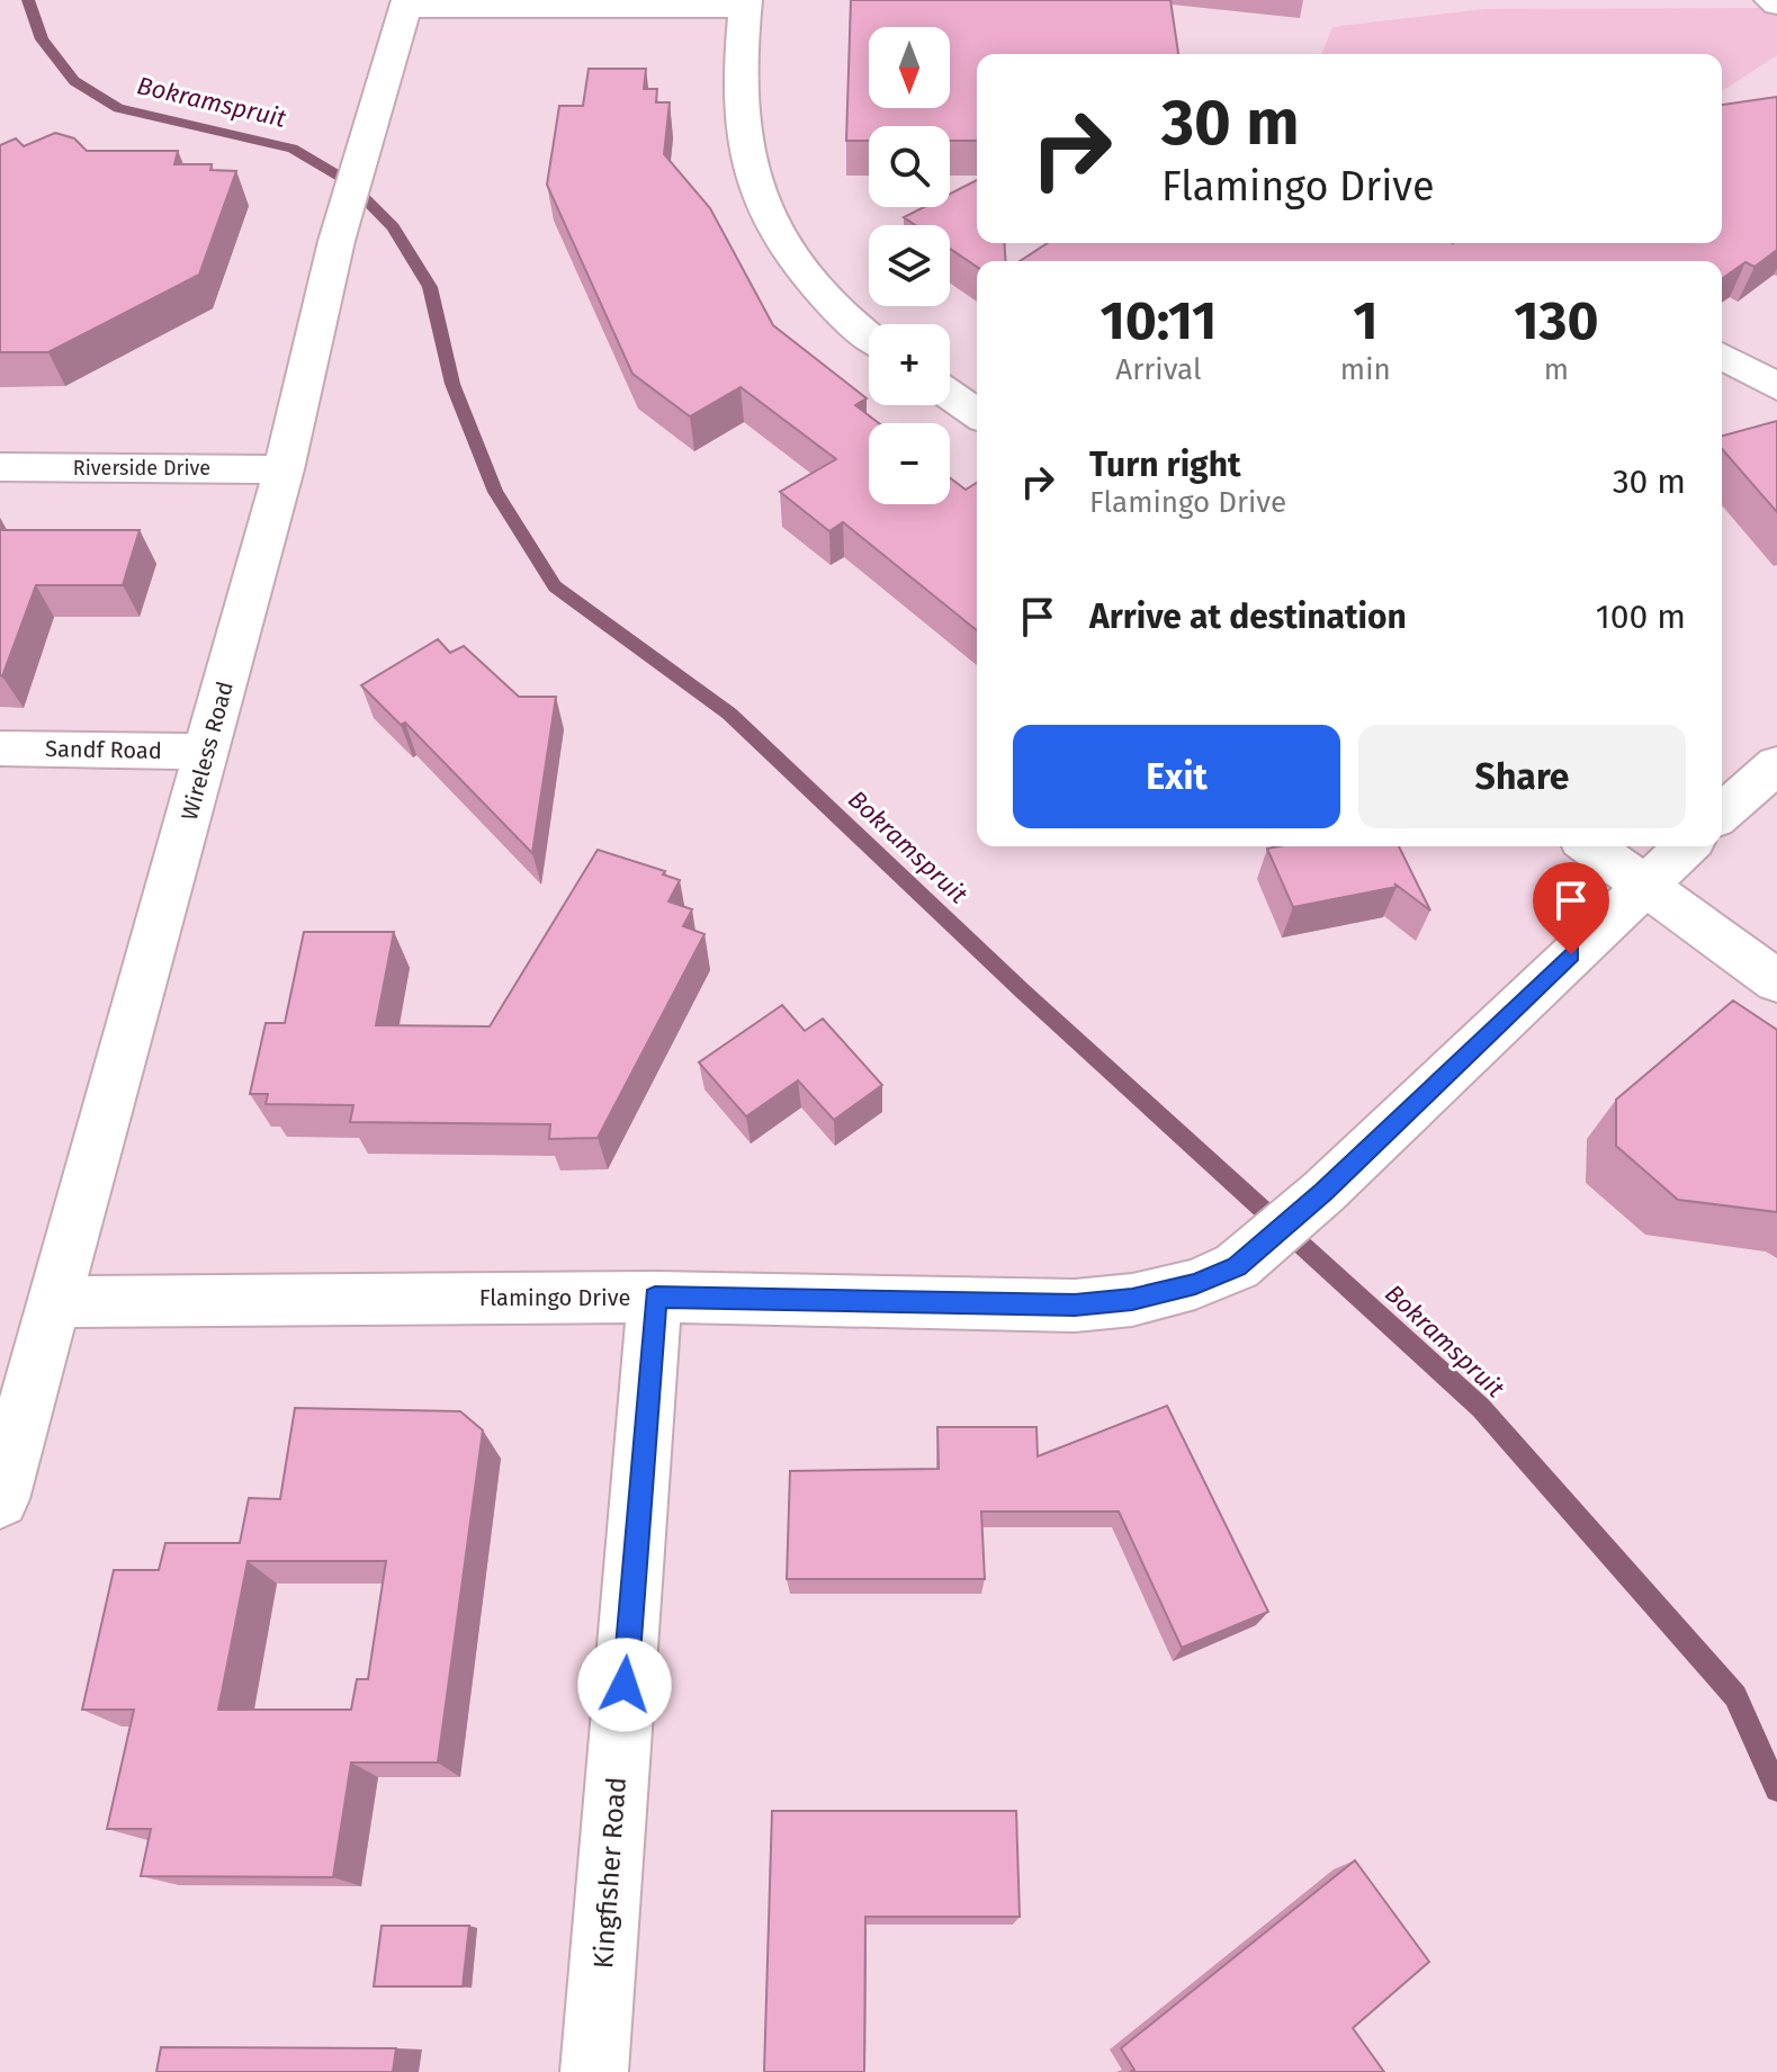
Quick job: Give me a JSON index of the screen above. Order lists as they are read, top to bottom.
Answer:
{
  "streets": {
    "street": [
      "Riverside Drive",
      "Sandf Road",
      "Wireless Road",
      "Flamingo Drive",
      "Kingfisher Road"
    ]
  },
  "crossings": [
    ["Riverside Drive", "Wireless Road"],
    ["Sandf Road", "Wireless Road"],
    ["Wireless Road", "Flamingo Drive"],
    ["Flamingo Drive", "Kingfisher Road"]
  ],
  "water": ["Bokramspruit"],
  "north": "bottom",
  "page": {
    "map_buttons": ["+", "−"],
    "turn": ["30 m", "Flamingo Drive"],
    "eta": [
      "10:11",
      "Arrival",
      "1",
      "min",
      "130",
      "m"
    ],
    "list": [
      {
        "name": "Turn right",
        "note": "Flamingo Drive",
        "value": "30 m"
      },
      {
        "name": "Arrive at destination",
        "value": "100 m"
      }
    ],
    "buttons": ["Exit", "Share"]
  }
}
